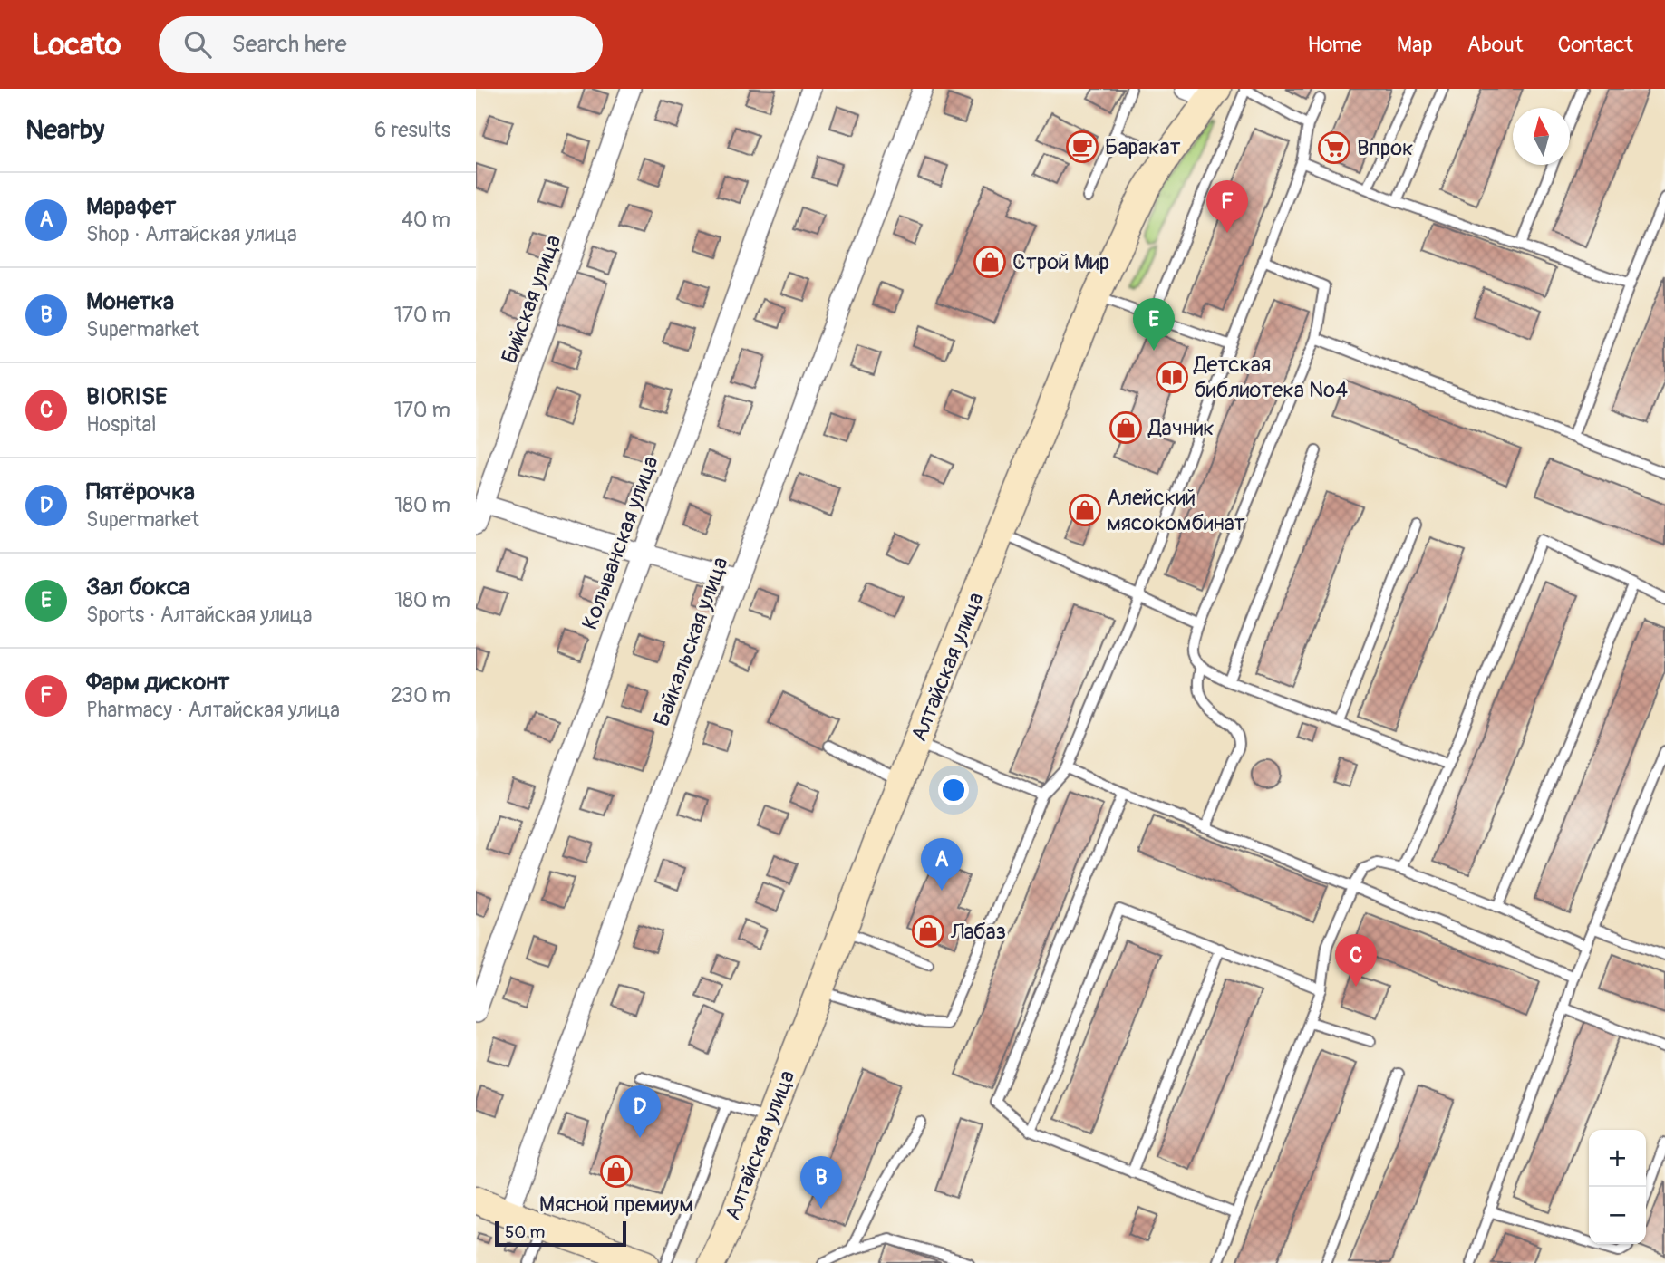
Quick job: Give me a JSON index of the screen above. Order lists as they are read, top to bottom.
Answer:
{
  "streets": {
    "main road": ["Алтайская улица"],
    "street": ["Бийская улица", "Колыванская улица", "Байкальская улица"]
  },
  "places": {
    "cafe": ["Баракат"],
    "supermarket": ["Впрок"],
    "shop": [
      "Строй Мир",
      "Дачник",
      "Алейский мясокомбинат",
      "Лабаз",
      "Мясной премиум"
    ],
    "library": ["Детская библиотека №4"]
  },
  "scale_bar": "50 m",
  "north": "top",
  "page": {
    "header": "Locato",
    "search": "Search here",
    "nav": [
      "Home",
      "Map",
      "About",
      "Contact"
    ],
    "heading": ["Nearby", "6 results"],
    "list": [
      {
        "mark": "A",
        "name": "Марафет",
        "note": "Shop · Алтайская улица",
        "value": "40 m"
      },
      {
        "mark": "B",
        "name": "Монетка",
        "note": "Supermarket",
        "value": "170 m"
      },
      {
        "mark": "C",
        "name": "BIORISE",
        "note": "Hospital",
        "value": "170 m"
      },
      {
        "mark": "D",
        "name": "Пятёрочка",
        "note": "Supermarket",
        "value": "180 m"
      },
      {
        "mark": "E",
        "name": "Зал бокса",
        "note": "Sports · Алтайская улица",
        "value": "180 m"
      },
      {
        "mark": "F",
        "name": "Фарм дисконт",
        "note": "Pharmacy · Алтайская улица",
        "value": "230 m"
      }
    ],
    "pins": [
      "F",
      "E",
      "A",
      "C",
      "D",
      "B"
    ],
    "map_buttons": ["+", "−"],
    "scale": "50 m"
  }
}
